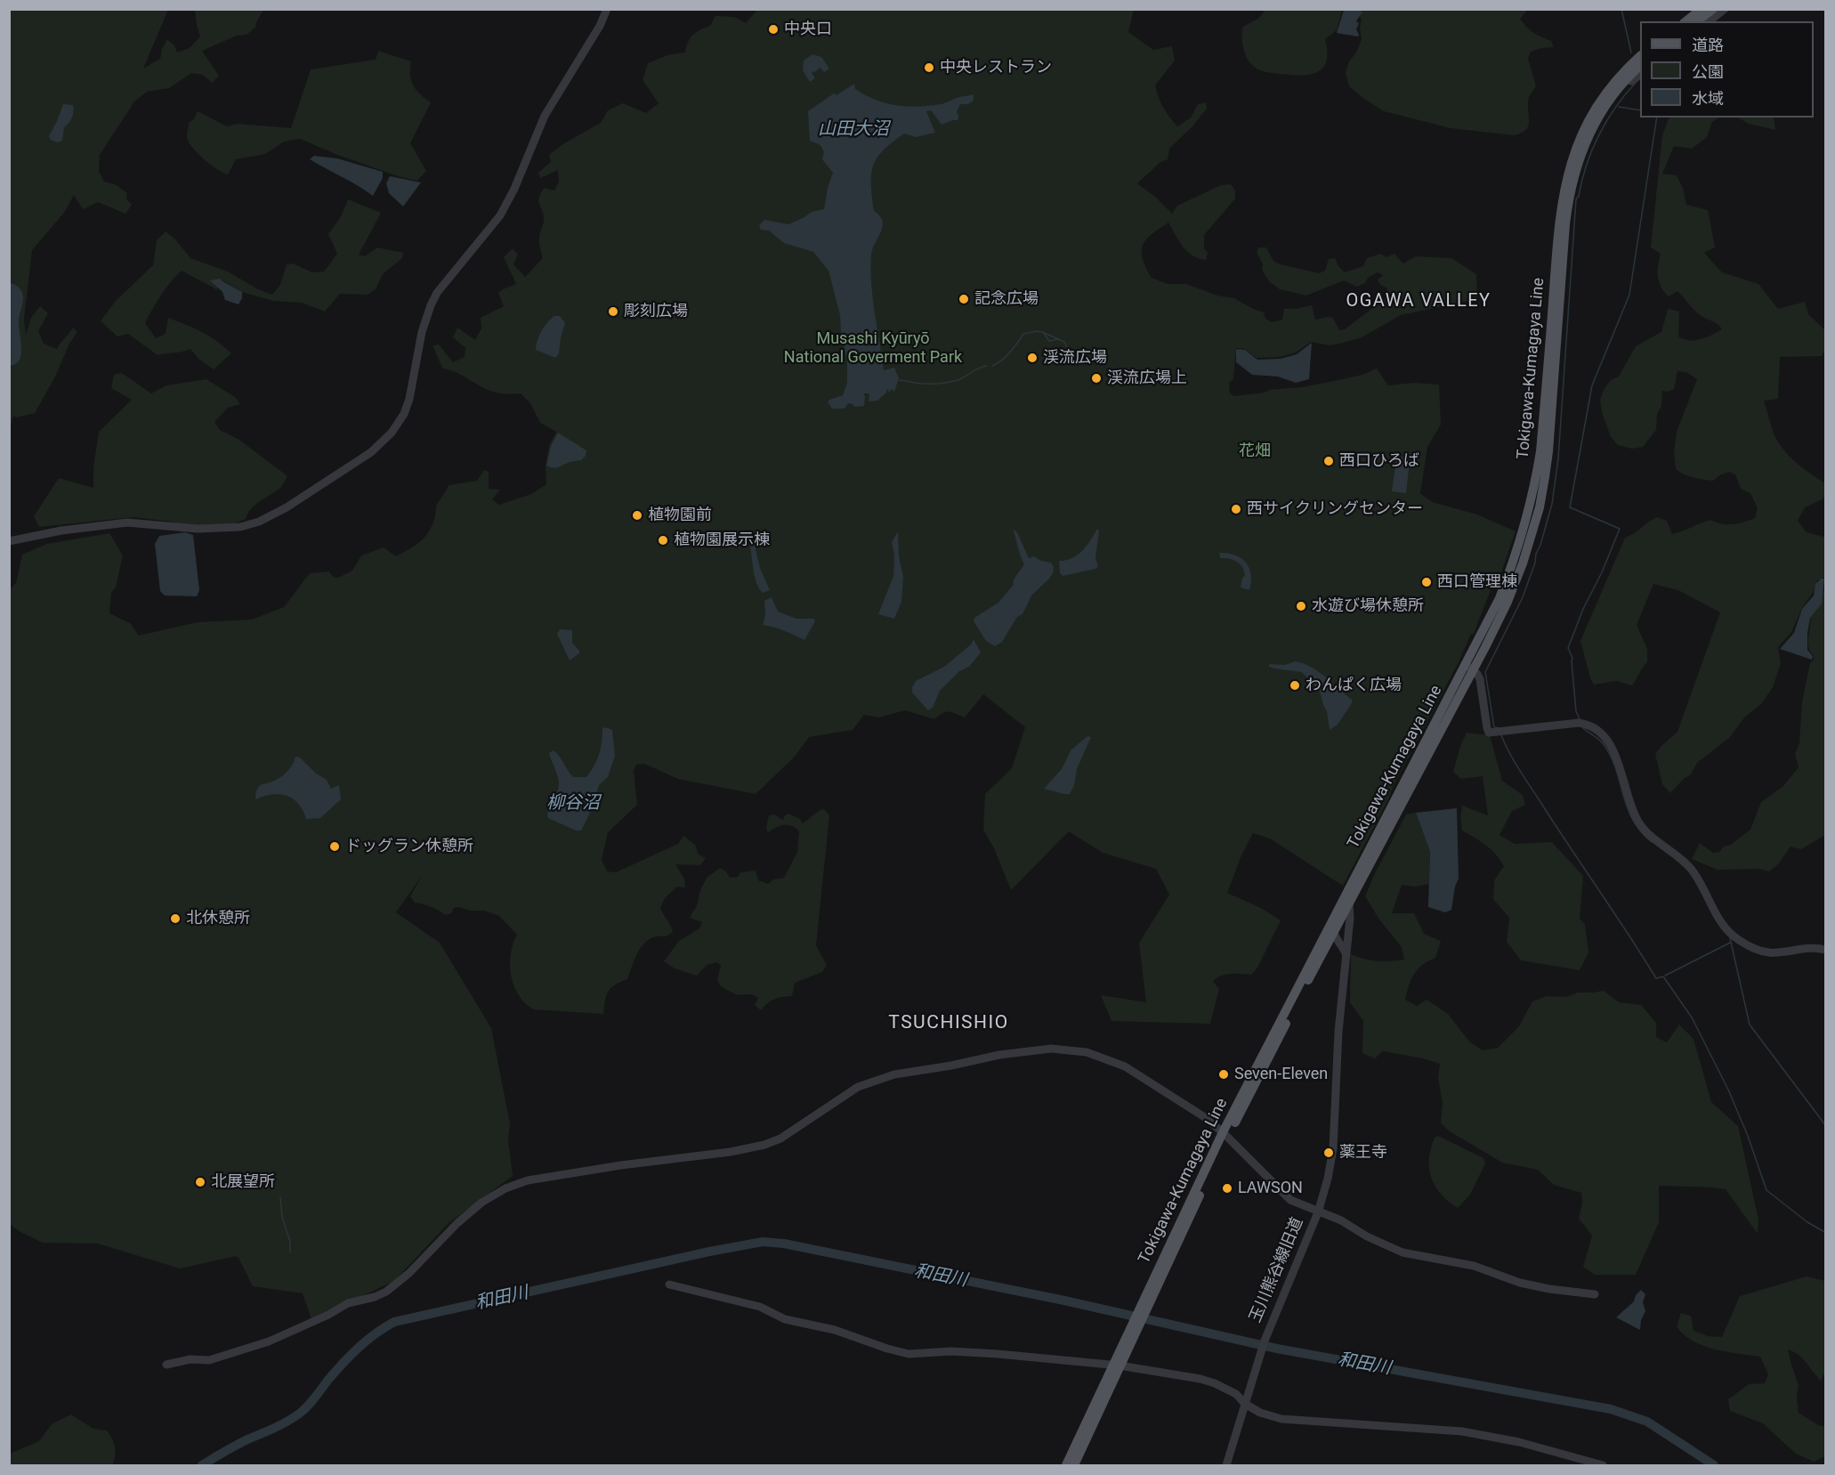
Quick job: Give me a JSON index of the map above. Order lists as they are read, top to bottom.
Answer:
{
  "streets": {
    "main road": ["Tokigawa-Kumagaya Line"],
    "street": ["玉川熊谷線旧道"]
  },
  "crossings": [
    ["Tokigawa-Kumagaya Line", "玉川熊谷線旧道"]
  ],
  "districts": ["OGAWA VALLEY", "TSUCHISHIO"],
  "water": ["山田大沼", "柳谷沼", "和田川"],
  "parks": ["Musashi Kyūryō National Goverment Park", "花畑"],
  "places": [
    "中央口",
    "中央レストラン",
    "記念広場",
    "彫刻広場",
    "渓流広場",
    "渓流広場上",
    "西口ひろば",
    "西サイクリングセンター",
    "植物園前",
    "植物園展示棟",
    "西口管理棟",
    "水遊び場休憩所",
    "わんぱく広場",
    "ドッグラン休憩所",
    "北休憩所",
    "Seven-Eleven",
    "薬王寺",
    "北展望所",
    "LAWSON"
  ],
  "legend": ["道路", "公園", "水域"]
}
